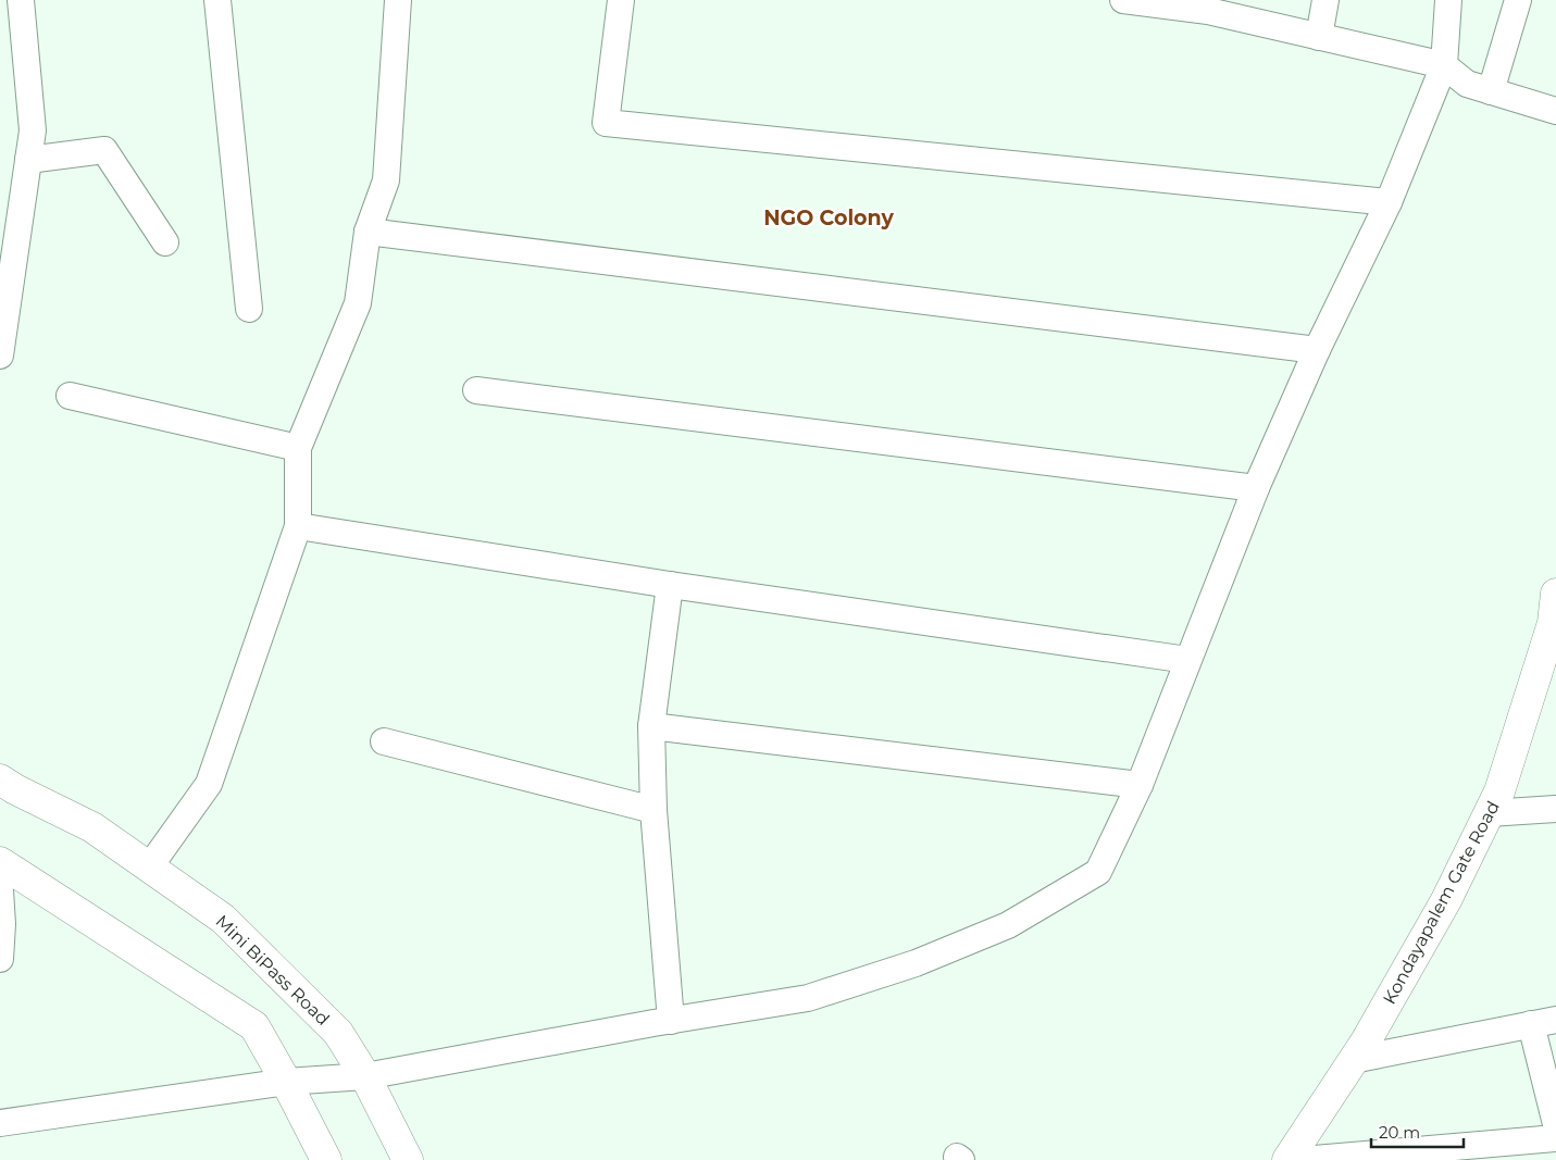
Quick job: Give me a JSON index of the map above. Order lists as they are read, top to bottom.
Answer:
{
  "streets": {
    "street": ["Kondayapalem Gate Road", "Mini BiPass Road"]
  },
  "districts": ["NGO Colony"],
  "scale_bar": "20 m"
}
